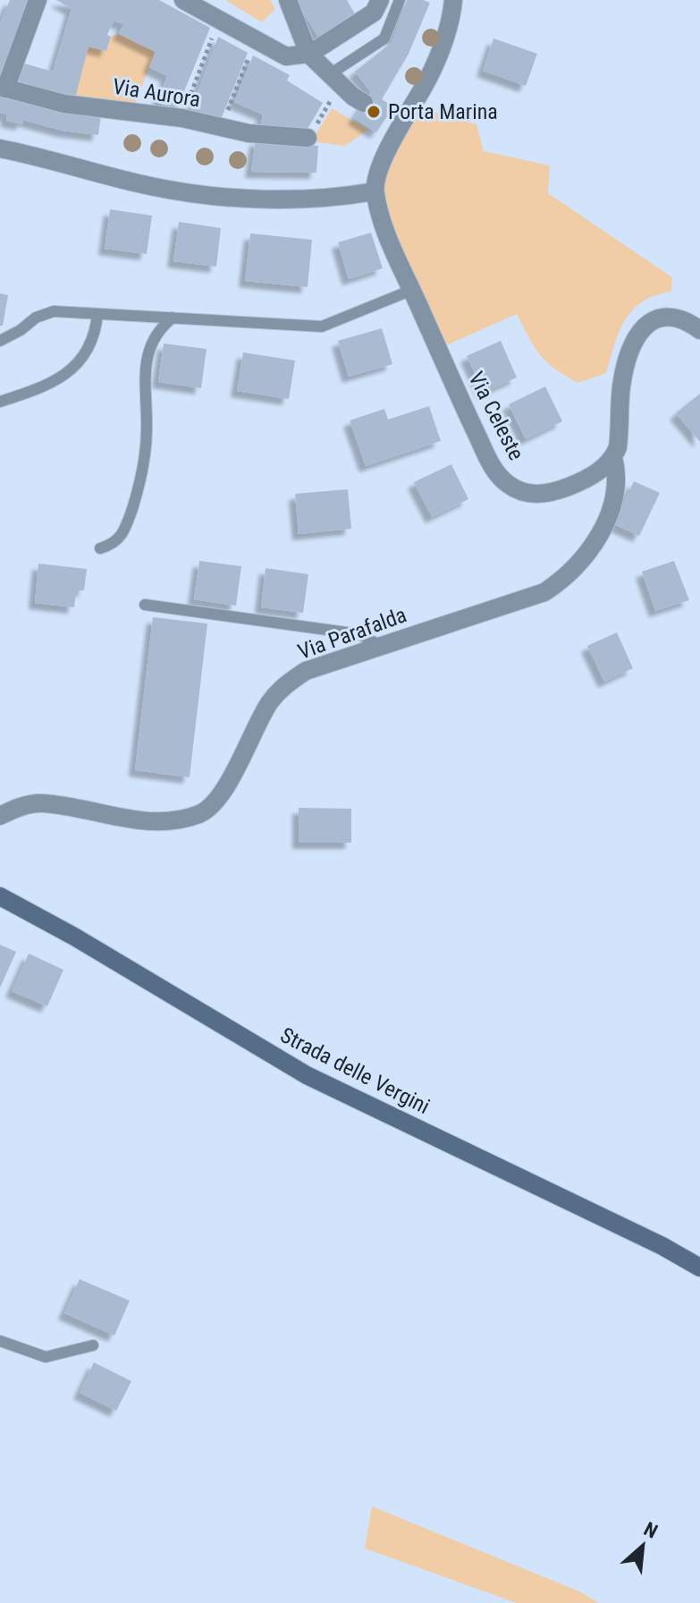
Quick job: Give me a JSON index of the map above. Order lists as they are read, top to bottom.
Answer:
{
  "streets": {
    "main road": ["Strada delle Vergini"],
    "street": ["Via Aurora", "Via Celeste", "Via Parafalda"]
  },
  "crossings": [
    ["Via Celeste", "Via Parafalda"]
  ],
  "places": ["Porta Marina"],
  "north": "top right"
}
